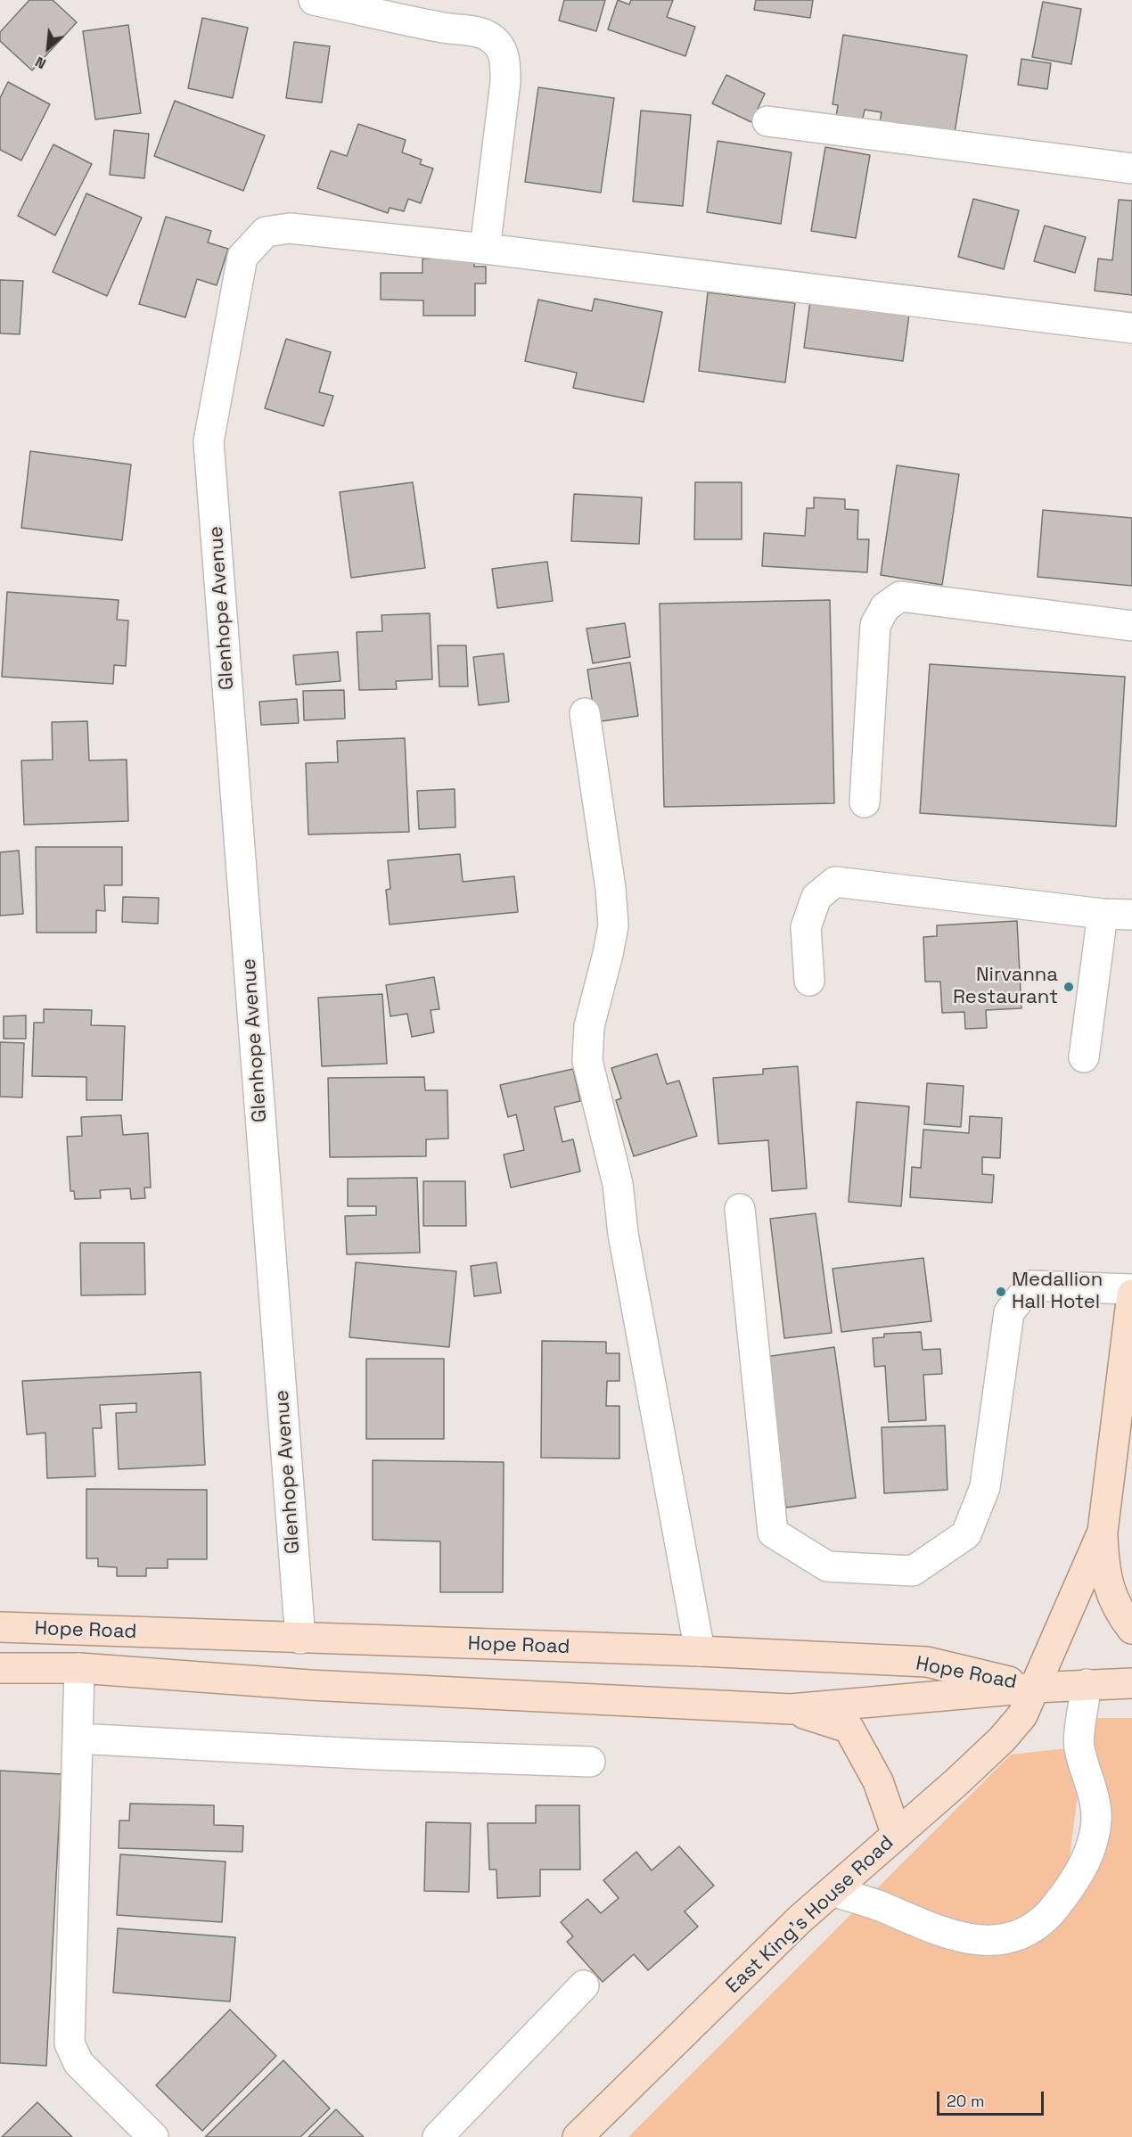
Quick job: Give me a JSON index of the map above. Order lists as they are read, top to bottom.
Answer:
{
  "streets": {
    "main road": ["Hope Road", "East King's House Road"],
    "street": ["Glenhope Avenue"]
  },
  "crossings": [
    ["Glenhope Avenue", "Hope Road"],
    ["Hope Road", "East King's House Road"]
  ],
  "places": ["Nirvanna Restaurant", "Medallion Hall Hotel"],
  "scale_bar": "20 m",
  "north": "bottom left"
}
